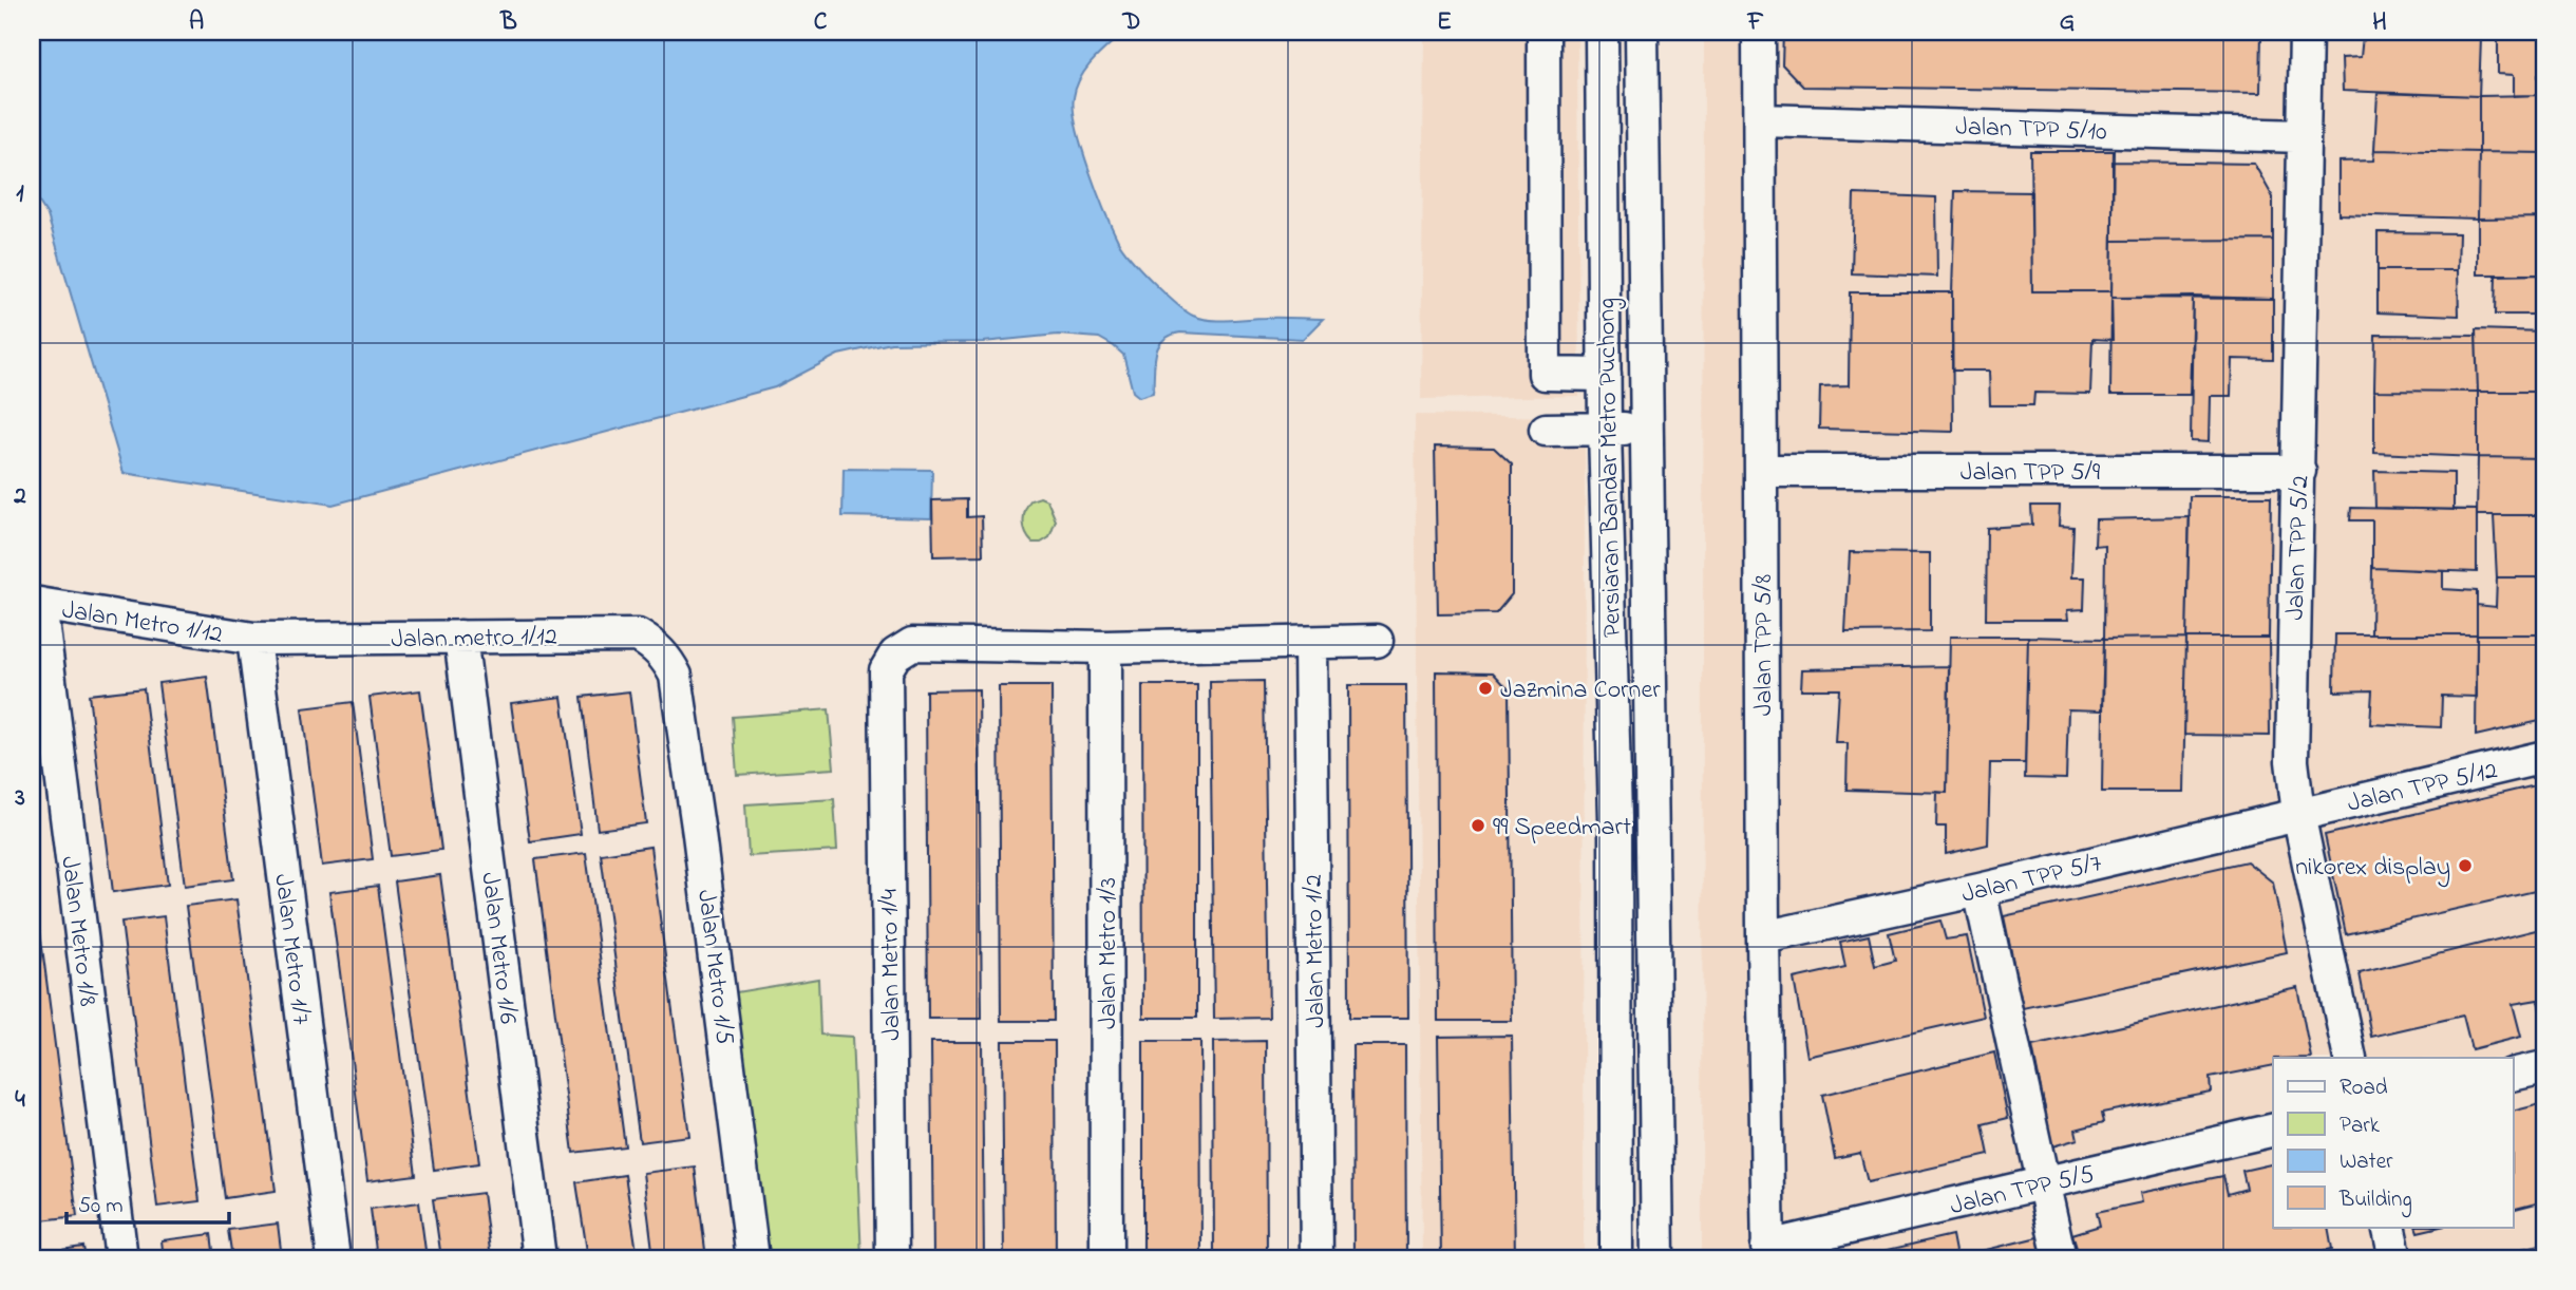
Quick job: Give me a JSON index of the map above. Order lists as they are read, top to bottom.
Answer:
{
  "streets": {
    "street": [
      "Jalan TPP 5/10",
      "Persiaran Bandar Metro Puchong",
      "Jalan TPP 5/9",
      "Jalan TPP 5/2",
      "Jalan Metro 1/12",
      "Jalan metro 1/12",
      "Jalan TPP 5/8",
      "Jalan TPP 5/12",
      "Jalan TPP 5/7",
      "Jalan Metro 1/8",
      "Jalan Metro 1/6",
      "Jalan Metro 1/7",
      "Jalan Metro 1/2",
      "Jalan Metro 1/3",
      "Jalan Metro 1/4",
      "Jalan Metro 1/5",
      "Jalan TPP 5/5"
    ]
  },
  "crossings": [
    ["Jalan TPP 5/10", "Jalan TPP 5/2"],
    ["Jalan TPP 5/10", "Jalan TPP 5/8"],
    ["Jalan TPP 5/9", "Jalan TPP 5/2"],
    ["Jalan TPP 5/9", "Jalan TPP 5/8"],
    ["Jalan TPP 5/2", "Jalan TPP 5/12"],
    ["Jalan TPP 5/2", "Jalan TPP 5/7"],
    ["Jalan Metro 1/12", "Jalan metro 1/12"],
    ["Jalan Metro 1/12", "Jalan Metro 1/8"],
    ["Jalan Metro 1/12", "Jalan Metro 1/7"],
    ["Jalan metro 1/12", "Jalan Metro 1/6"],
    ["Jalan metro 1/12", "Jalan Metro 1/7"],
    ["Jalan metro 1/12", "Jalan Metro 1/5"],
    ["Jalan TPP 5/8", "Jalan TPP 5/7"],
    ["Jalan TPP 5/8", "Jalan TPP 5/5"],
    ["Jalan TPP 5/12", "Jalan TPP 5/7"],
    ["Jalan Metro 1/3", "Jalan Metro 1/4"]
  ],
  "places": ["Jazmina Corner", "99 Speedmart", "nikorex display"],
  "legend": [
    "Road",
    "Park",
    "Water",
    "Building"
  ],
  "scale_bar": "50 m",
  "grid": {
    "columns": [
      "A",
      "B",
      "C",
      "D",
      "E",
      "F",
      "G",
      "H"
    ],
    "rows": [
      "1",
      "2",
      "3",
      "4"
    ]
  }
}
